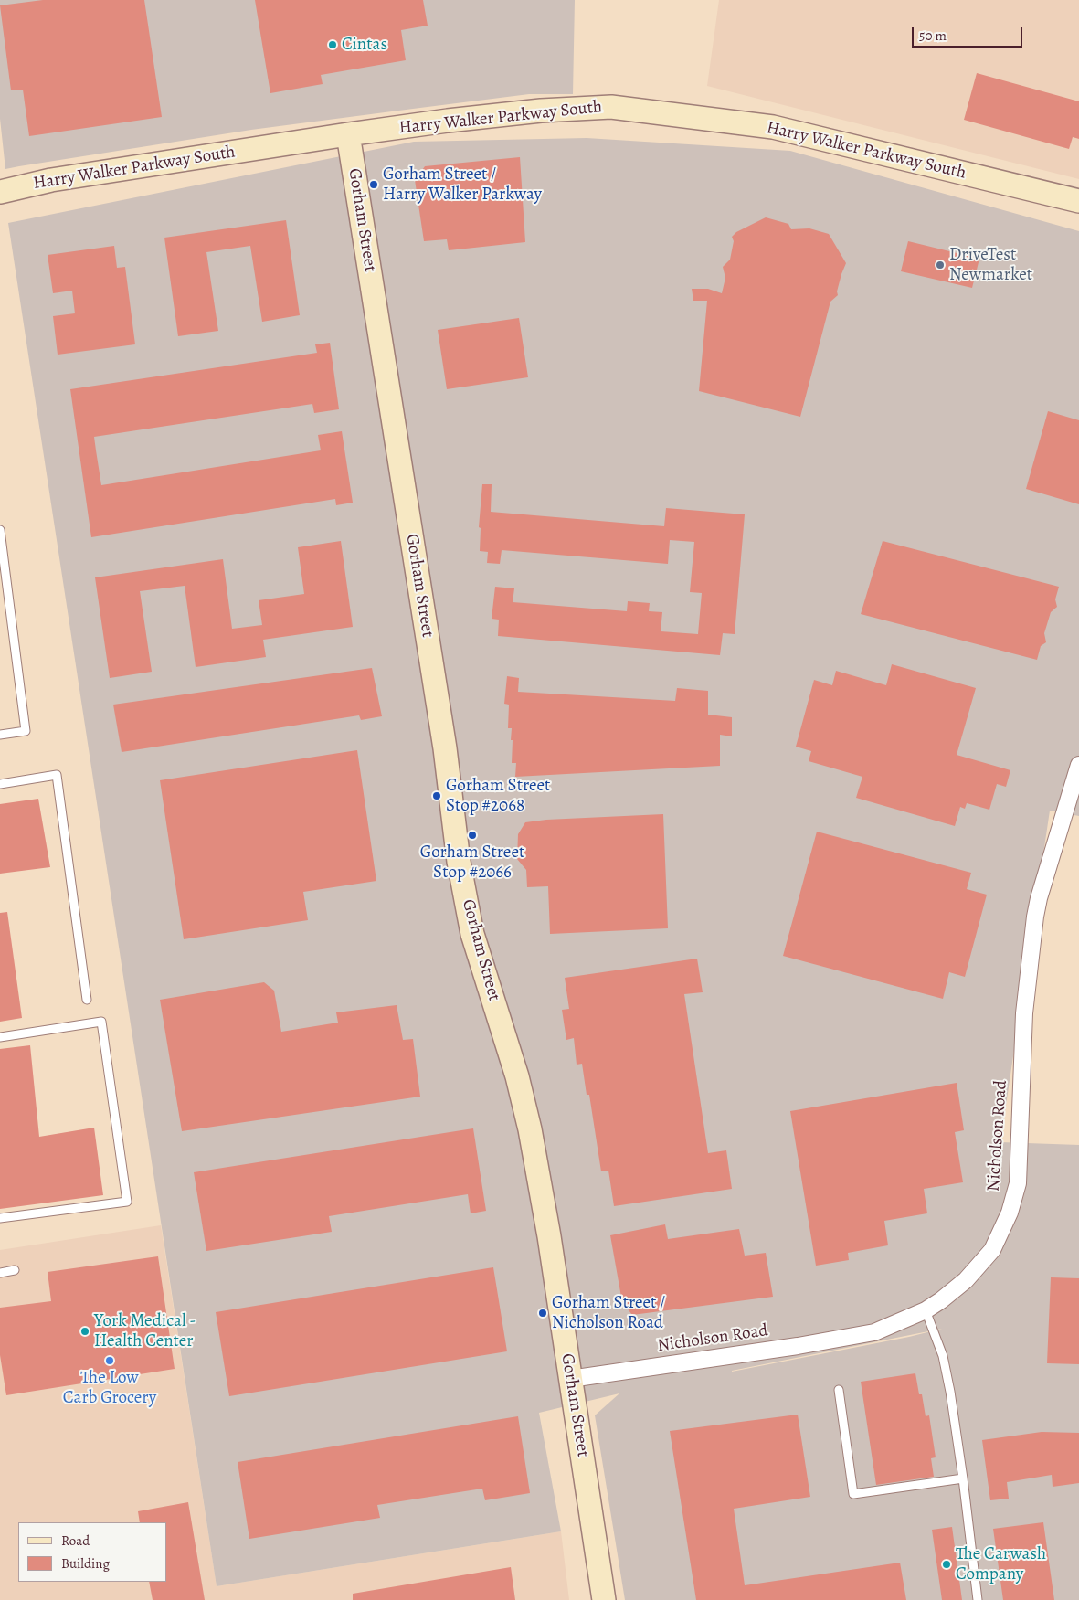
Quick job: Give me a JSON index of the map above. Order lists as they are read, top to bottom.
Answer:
{
  "streets": {
    "street": ["Harry Walker Parkway South", "Gorham Street", "Nicholson Road"]
  },
  "crossings": [
    ["Harry Walker Parkway South", "Gorham Street"],
    ["Gorham Street", "Nicholson Road"]
  ],
  "places": [
    "Cintas",
    "Gorham Street / Harry Walker Parkway",
    "DriveTest Newmarket",
    "Gorham Street Stop #2068",
    "Gorham Street Stop #2066",
    "Gorham Street / Nicholson Road",
    "York Medical - Health Center",
    "The Low Carb Grocery",
    "The Carwash Company"
  ],
  "legend": ["Road", "Building"],
  "scale_bar": "50 m"
}
